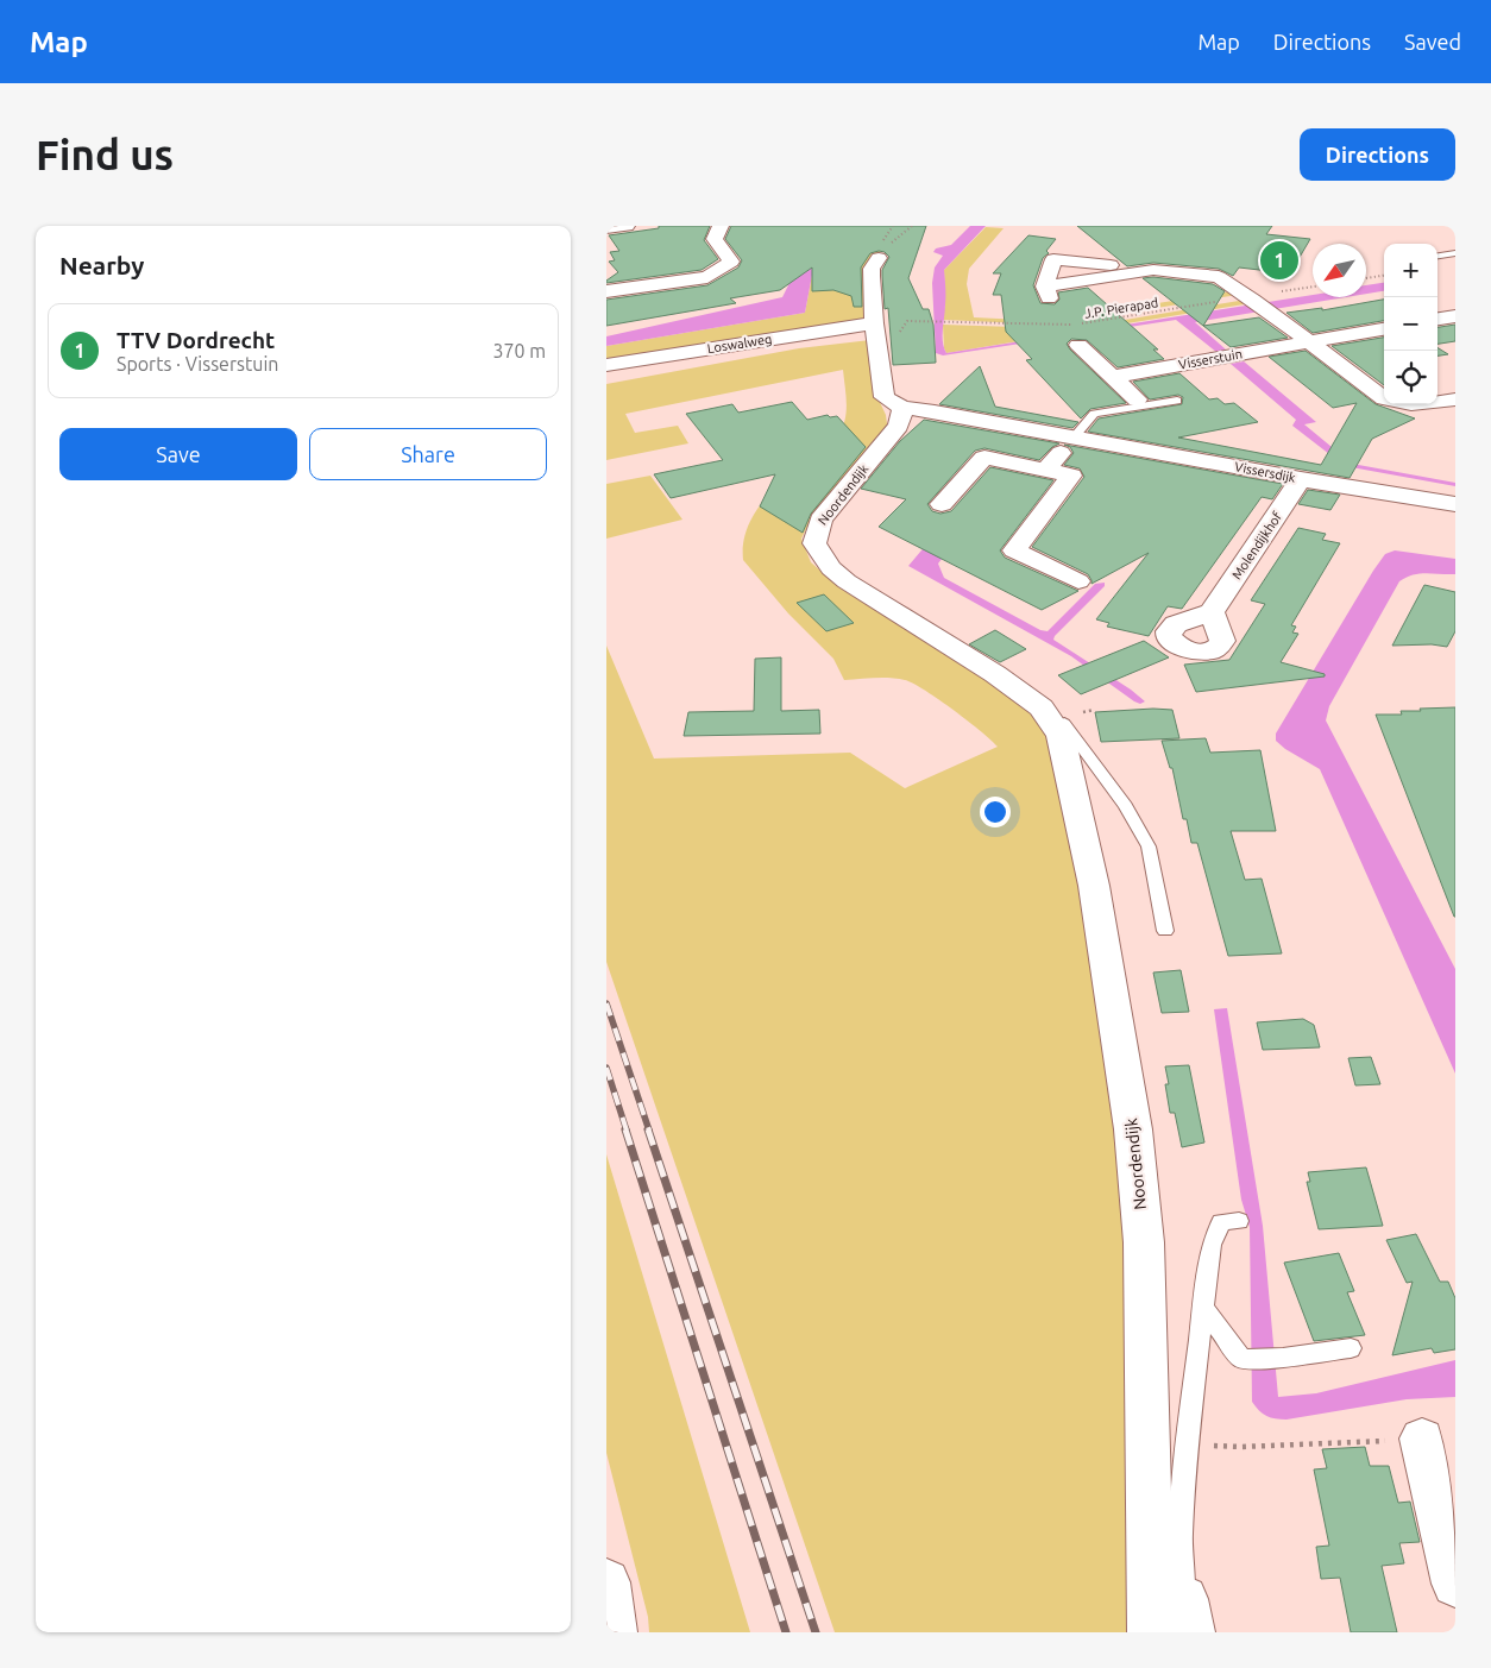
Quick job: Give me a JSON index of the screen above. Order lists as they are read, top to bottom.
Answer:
{
  "streets": {
    "street": [
      "Loswalweg",
      "Visserstuin",
      "Vissersdijk",
      "Noordendijk",
      "Molendijkhof"
    ],
    "path": ["J.P. Pierapad"]
  },
  "crossings": [
    ["Vissersdijk", "Noordendijk"],
    ["Vissersdijk", "Molendijkhof"]
  ],
  "north": "bottom left",
  "page": {
    "header": "Map",
    "nav": ["Map", "Directions", "Saved"],
    "buttons": [
      "Directions",
      ["Save", "Share"]
    ],
    "title": "Find us",
    "heading": "Nearby",
    "pins": "1",
    "map_buttons": ["+", "−"],
    "list": [
      {
        "mark": "1",
        "name": "TTV Dordrecht",
        "note": "Sports · Visserstuin",
        "value": "370 m"
      }
    ]
  }
}
